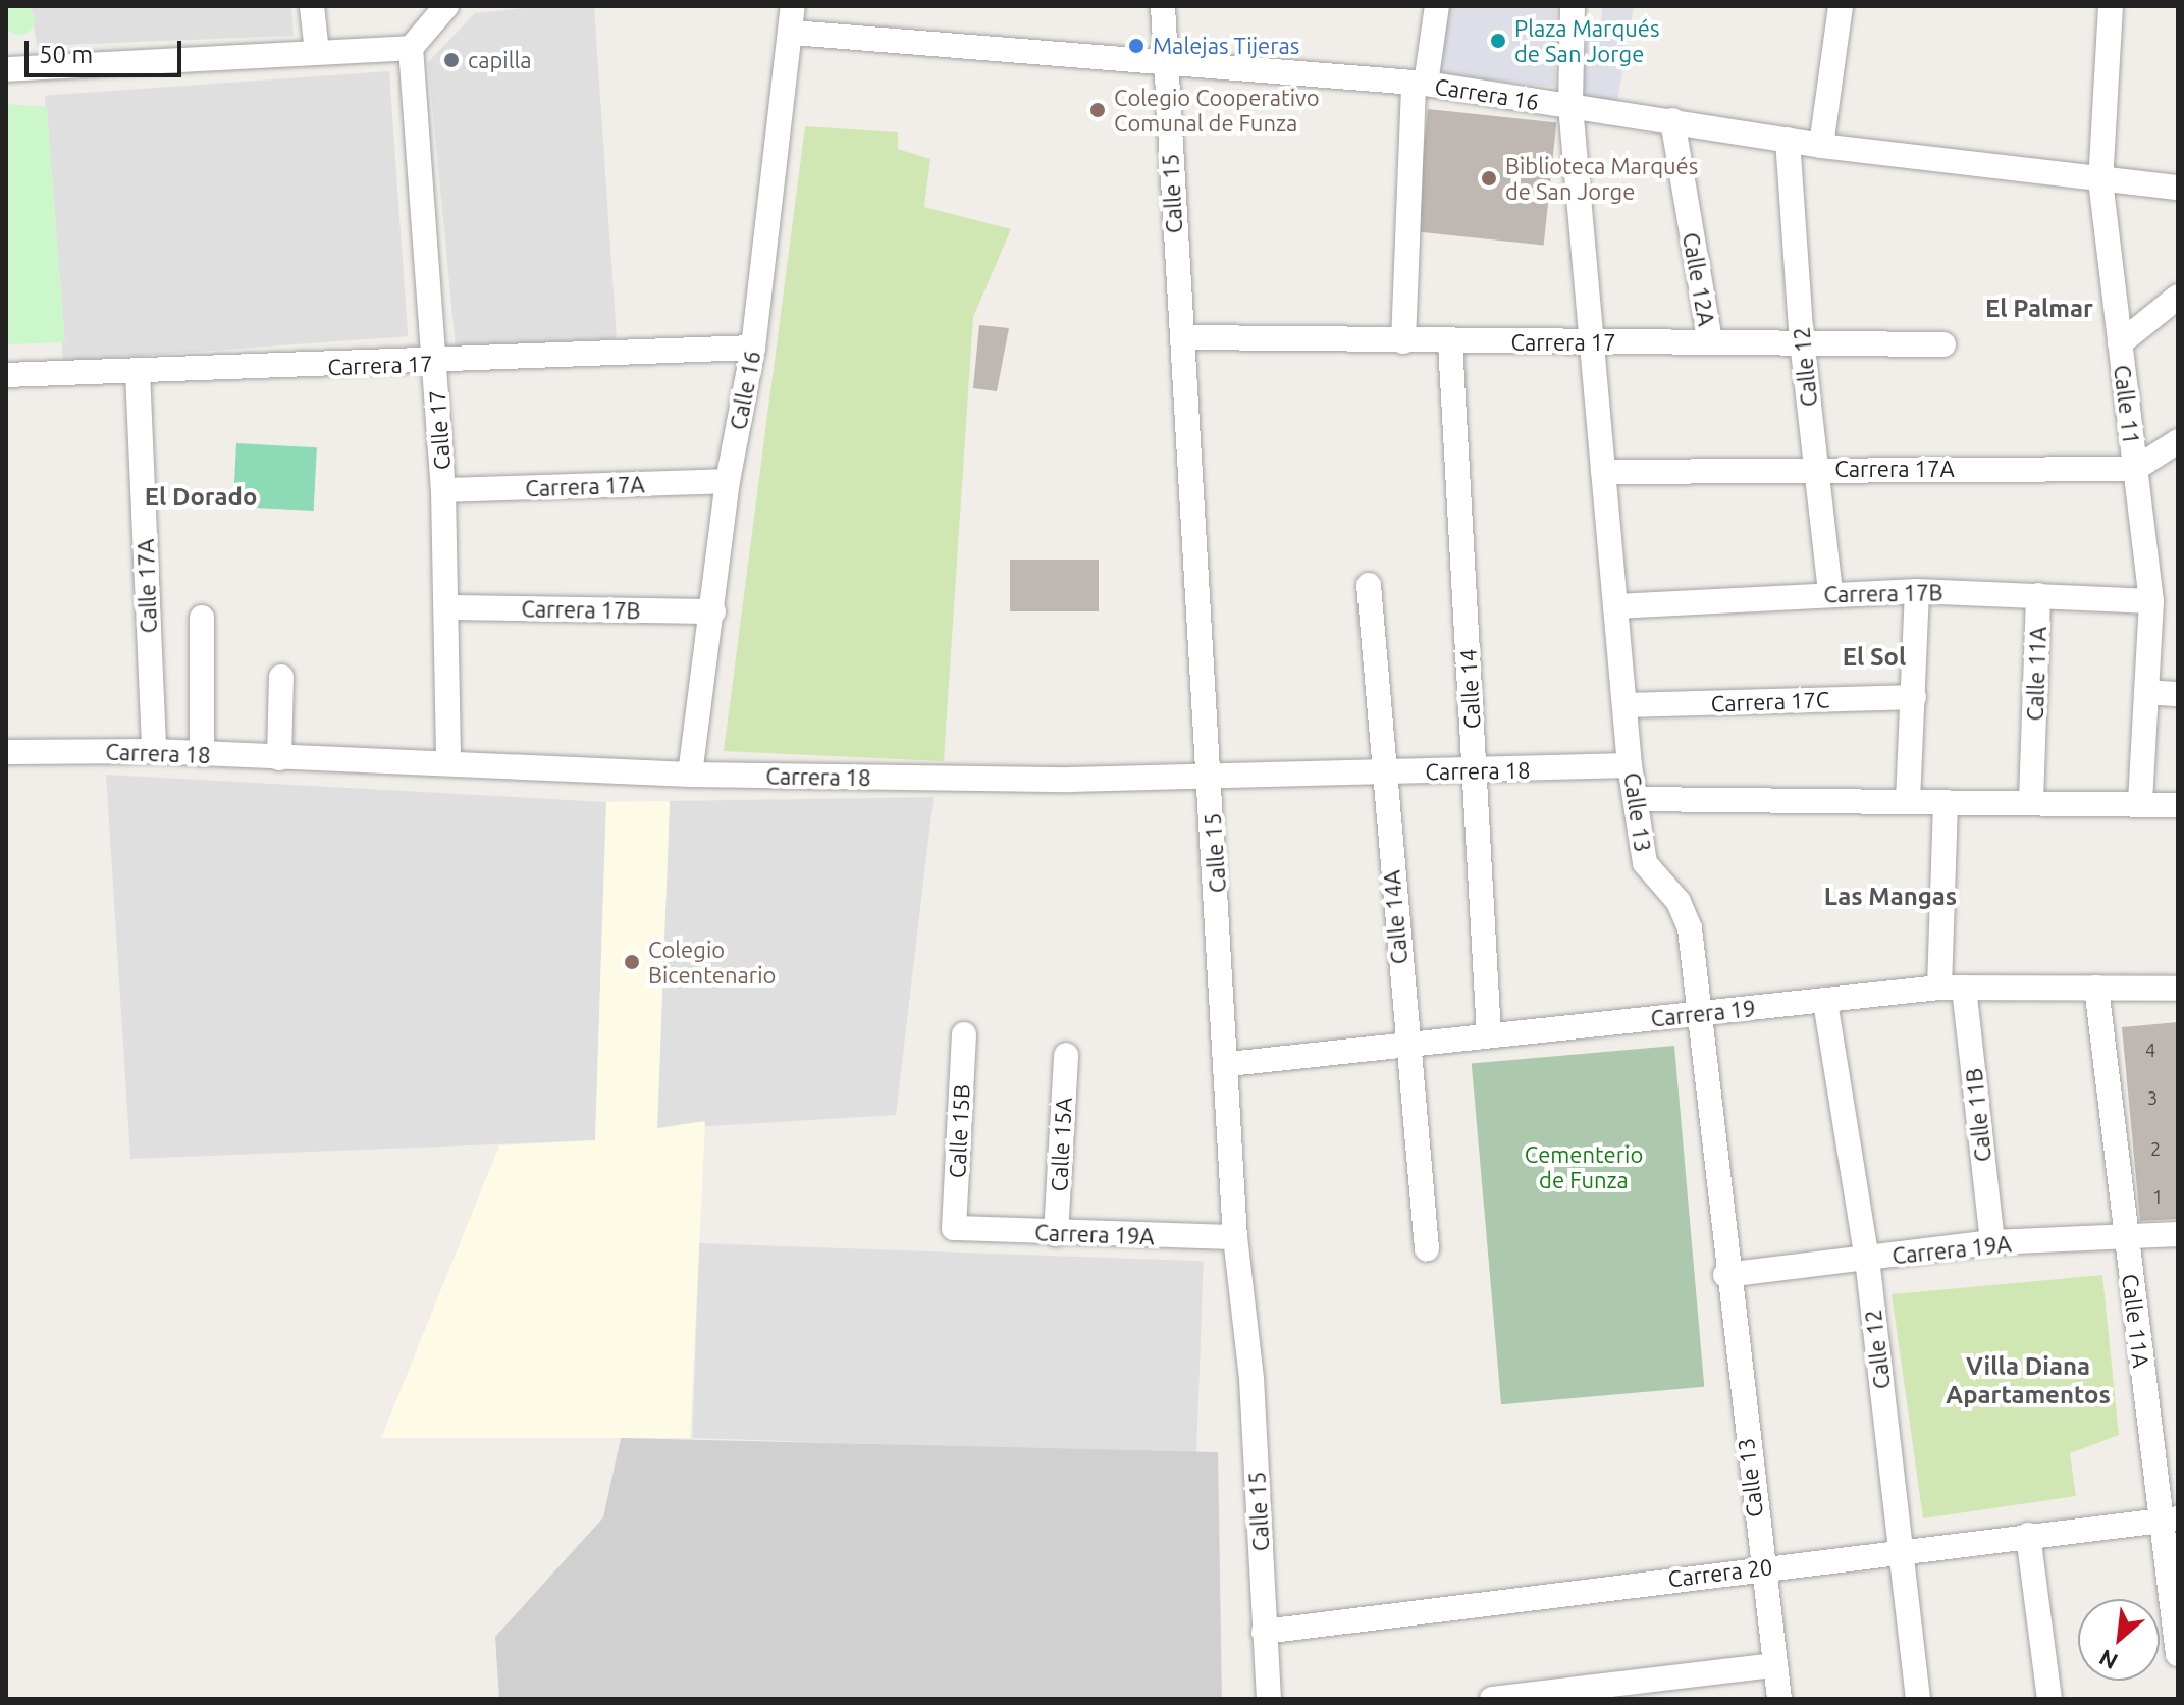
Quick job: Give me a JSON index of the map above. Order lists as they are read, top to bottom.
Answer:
{
  "streets": {
    "street": [
      "Carrera 16",
      "Calle 15",
      "Calle 12A",
      "Carrera 17",
      "Calle 12",
      "Calle 16",
      "Calle 11",
      "Calle 17",
      "Carrera 17A",
      "Calle 17A",
      "Carrera 17B",
      "Calle 11A",
      "Calle 14",
      "Carrera 17C",
      "Carrera 18",
      "Calle 13",
      "Calle 14A",
      "Carrera 19",
      "Calle 11B",
      "Calle 15B",
      "Calle 15A",
      "Carrera 19A",
      "Carrera 20"
    ]
  },
  "crossings": [
    ["Carrera 16", "Calle 15"],
    ["Carrera 16", "Calle 12A"],
    ["Carrera 16", "Calle 12"],
    ["Carrera 16", "Calle 16"],
    ["Carrera 16", "Calle 11"],
    ["Carrera 16", "Calle 13"],
    ["Calle 15", "Carrera 17"],
    ["Calle 15", "Carrera 18"],
    ["Calle 15", "Carrera 19"],
    ["Calle 15", "Carrera 19A"],
    ["Calle 15", "Carrera 20"],
    ["Calle 12A", "Carrera 17"],
    ["Carrera 17", "Calle 12"],
    ["Carrera 17", "Calle 16"],
    ["Carrera 17", "Calle 17"],
    ["Carrera 17", "Calle 17A"],
    ["Carrera 17", "Calle 14"],
    ["Carrera 17", "Calle 13"],
    ["Calle 12", "Carrera 17A"],
    ["Calle 12", "Carrera 17B"],
    ["Calle 12", "Carrera 19"],
    ["Calle 12", "Carrera 19A"],
    ["Calle 12", "Carrera 20"],
    ["Calle 16", "Carrera 17A"],
    ["Calle 16", "Carrera 17B"],
    ["Calle 16", "Carrera 18"],
    ["Calle 11", "Carrera 17A"],
    ["Calle 11", "Carrera 17B"],
    ["Calle 17", "Carrera 17A"],
    ["Calle 17", "Carrera 17B"],
    ["Calle 17", "Carrera 18"],
    ["Carrera 17A", "Calle 13"],
    ["Calle 17A", "Carrera 18"],
    ["Carrera 17B", "Calle 11A"],
    ["Carrera 17B", "Calle 13"],
    ["Calle 11A", "Carrera 19"],
    ["Calle 11A", "Carrera 19A"],
    ["Calle 11A", "Carrera 20"],
    ["Calle 14", "Carrera 18"],
    ["Calle 14", "Carrera 19"],
    ["Carrera 17C", "Calle 13"],
    ["Carrera 18", "Calle 13"],
    ["Carrera 18", "Calle 14A"],
    ["Calle 13", "Carrera 19"],
    ["Calle 13", "Carrera 19A"],
    ["Calle 13", "Carrera 20"],
    ["Calle 14A", "Carrera 19"],
    ["Carrera 19", "Calle 11B"],
    ["Calle 11B", "Carrera 19A"],
    ["Calle 15B", "Carrera 19A"],
    ["Calle 15A", "Carrera 19A"]
  ],
  "districts": [
    "El Palmar",
    "El Dorado",
    "El Sol",
    "Las Mangas",
    "Villa Diana Apartamentos"
  ],
  "parks": ["Cementerio de Funza"],
  "places": [
    "Plaza Marqués de San Jorge",
    "Malejas Tijeras",
    "capilla",
    "Colegio Cooperativo Comunal de Funza",
    "Biblioteca Marqués de San Jorge",
    "Colegio Bicentenario"
  ],
  "house_numbers": [
    "4",
    "3",
    "2",
    "1"
  ],
  "scale_bar": "50 m",
  "north": "bottom left"
}
